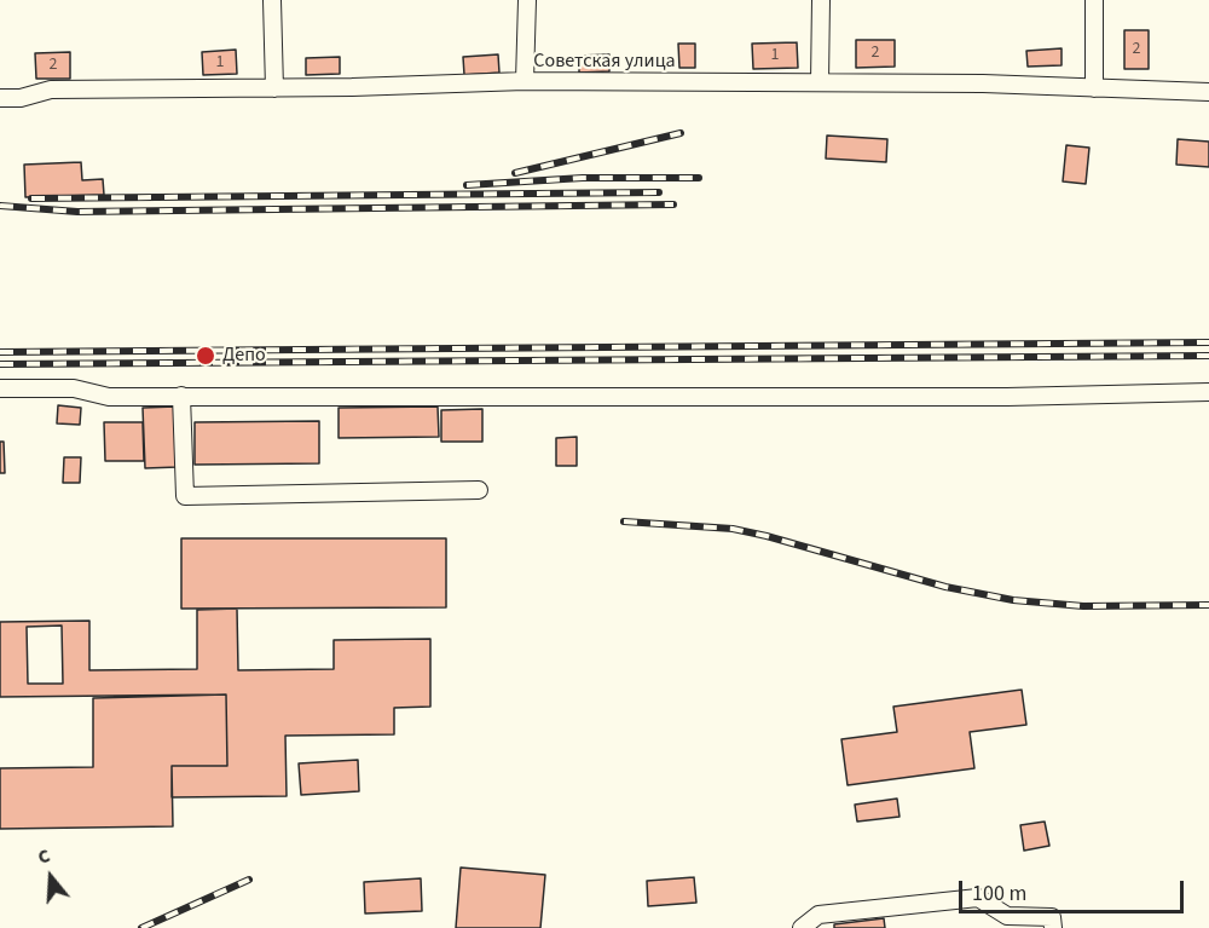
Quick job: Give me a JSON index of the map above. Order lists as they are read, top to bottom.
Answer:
{
  "streets": {
    "street": ["Советская улица"]
  },
  "places": ["Депо"],
  "house_numbers": [
    "2",
    "2",
    "1",
    "1",
    "2"
  ],
  "scale_bar": "100 m",
  "north": "top"
}
